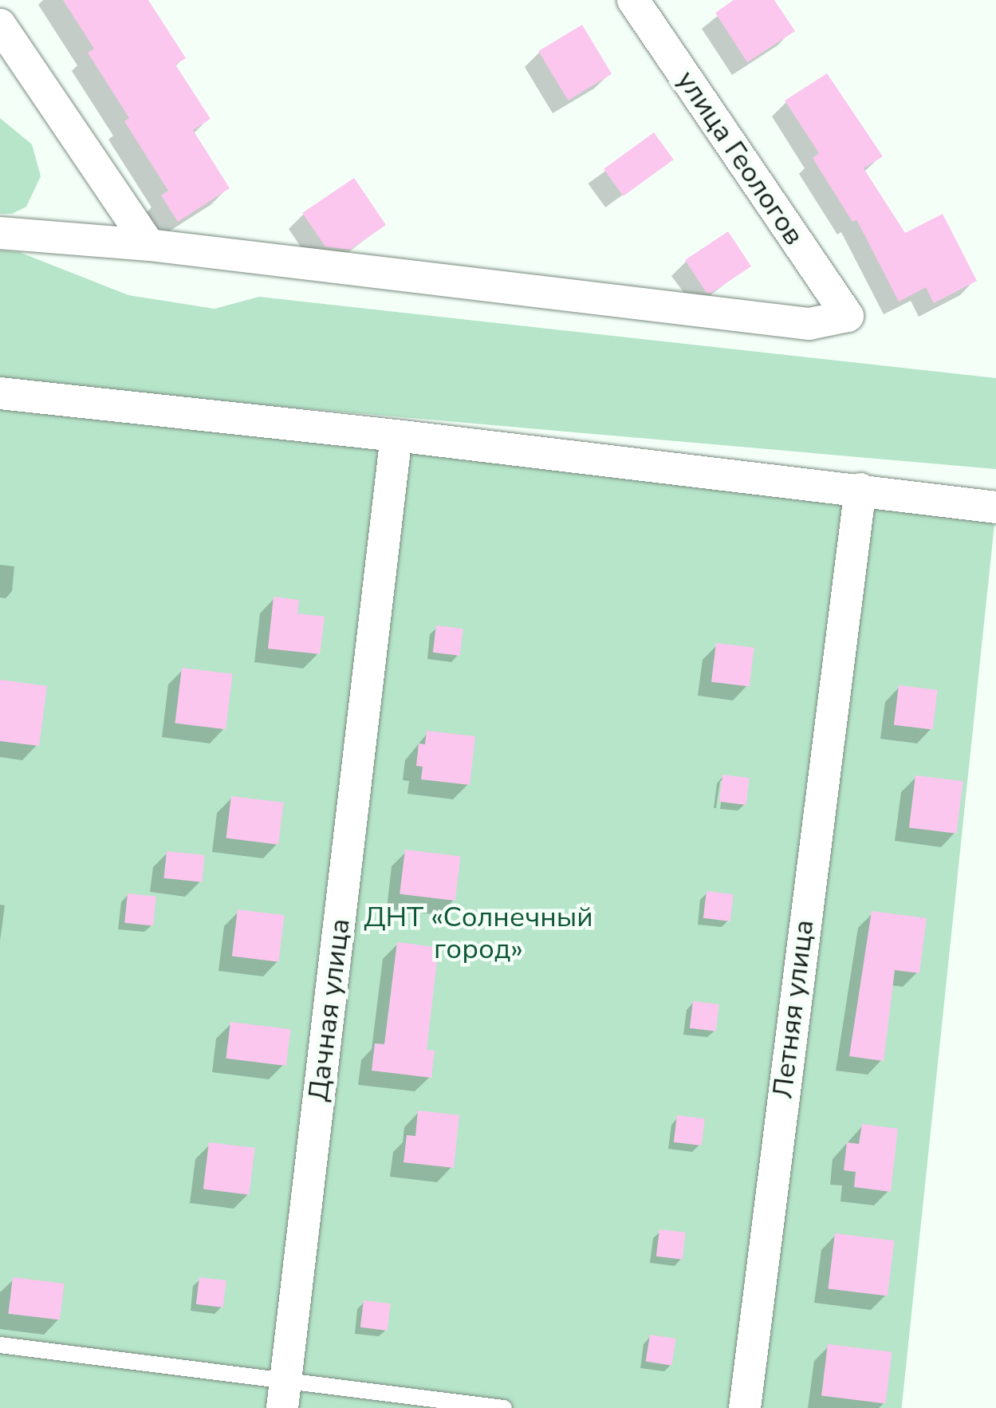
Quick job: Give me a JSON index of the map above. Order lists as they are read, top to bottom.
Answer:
{
  "streets": {
    "street": ["улица Геологов", "Летняя улица", "Дачная улица"]
  },
  "parks": ["ДНТ «Солнечный город»"]
}
